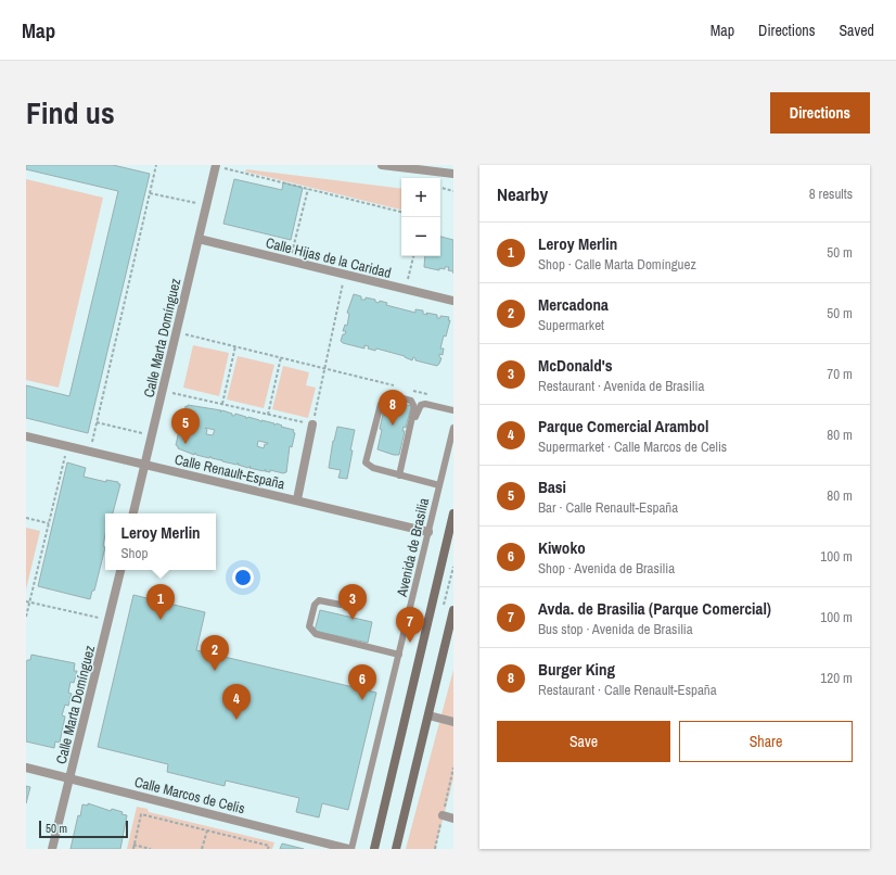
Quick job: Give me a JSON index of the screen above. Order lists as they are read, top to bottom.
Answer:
{
  "streets": {
    "street": [
      "Calle Hijas de la Caridad",
      "Calle Marta Domínguez",
      "Calle Renault-España",
      "Calle Marcos de Celis"
    ],
    "lane": ["Avenida de Brasilia"]
  },
  "crossings": [
    ["Calle Hijas de la Caridad", "Calle Marta Domínguez"],
    ["Calle Marta Domínguez", "Calle Renault-España"],
    ["Calle Marta Domínguez", "Calle Marcos de Celis"],
    ["Calle Renault-España", "Avenida de Brasilia"]
  ],
  "scale_bar": "50 m",
  "page": {
    "header": "Map",
    "nav": ["Map", "Directions", "Saved"],
    "title": "Find us",
    "buttons": [
      "Directions",
      ["Save", "Share"]
    ],
    "heading": ["Nearby", "8 results"],
    "map_buttons": ["+", "−"],
    "list": [
      {
        "mark": "1",
        "name": "Leroy Merlin",
        "note": "Shop · Calle Marta Domínguez",
        "value": "50 m"
      },
      {
        "mark": "2",
        "name": "Mercadona",
        "note": "Supermarket",
        "value": "50 m"
      },
      {
        "mark": "3",
        "name": "McDonald's",
        "note": "Restaurant · Avenida de Brasilia",
        "value": "70 m"
      },
      {
        "mark": "4",
        "name": "Parque Comercial Arambol",
        "note": "Supermarket · Calle Marcos de Celis",
        "value": "80 m"
      },
      {
        "mark": "5",
        "name": "Basi",
        "note": "Bar · Calle Renault-España",
        "value": "80 m"
      },
      {
        "mark": "6",
        "name": "Kiwoko",
        "note": "Shop · Avenida de Brasilia",
        "value": "100 m"
      },
      {
        "mark": "7",
        "name": "Avda. de Brasilia (Parque Comercial)",
        "note": "Bus stop · Avenida de Brasilia",
        "value": "100 m"
      },
      {
        "mark": "8",
        "name": "Burger King",
        "note": "Restaurant · Calle Renault-España",
        "value": "120 m"
      }
    ],
    "pins": [
      "8",
      "5",
      "1",
      "3",
      "7",
      "2",
      "6",
      "4"
    ],
    "popup": ["Leroy Merlin", "Shop"],
    "scale": "50 m"
  }
}
